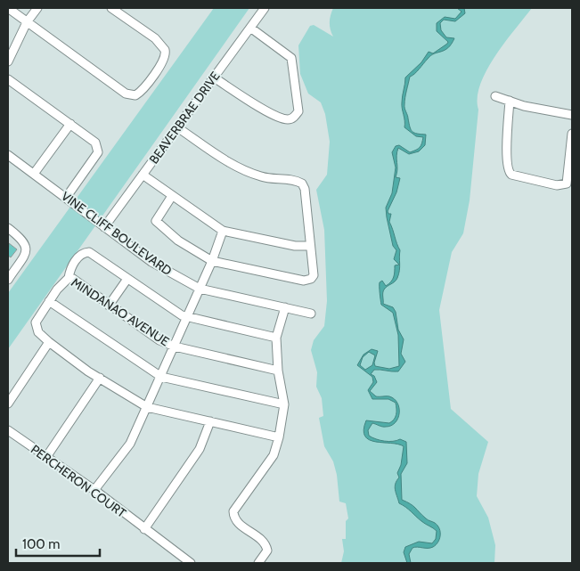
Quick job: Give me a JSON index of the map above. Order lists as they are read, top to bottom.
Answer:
{
  "streets": {
    "street": [
      "BEAVERBRAE DRIVE",
      "VINE CLIFF BOULEVARD",
      "MINDANAO AVENUE",
      "PERCHERON COURT"
    ]
  },
  "crossings": [
    ["BEAVERBRAE DRIVE", "VINE CLIFF BOULEVARD"]
  ],
  "scale_bar": "100 m"
}
